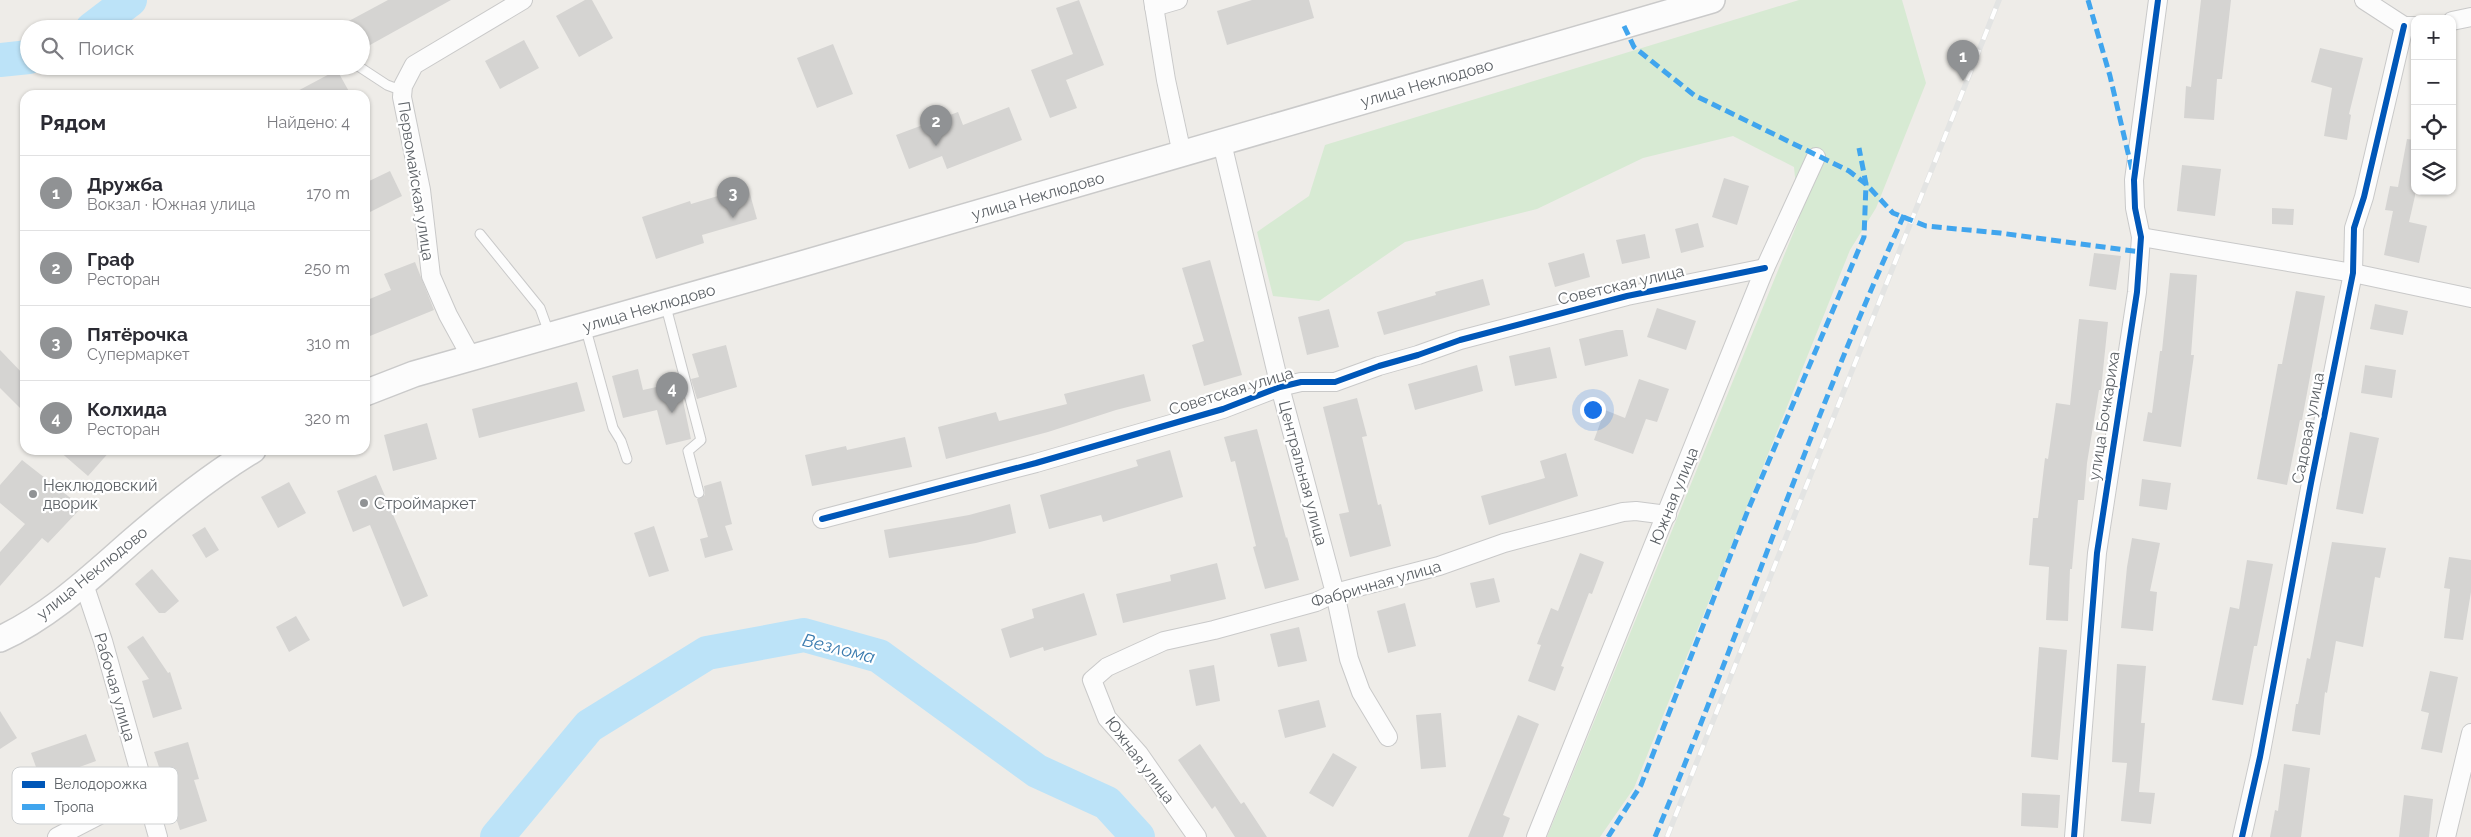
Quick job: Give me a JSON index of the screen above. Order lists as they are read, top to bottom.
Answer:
{
  "streets": {
    "main road": ["улица Неклюдово"],
    "street": [
      "Первомайская улица",
      "Советская улица",
      "улица Бочкариха",
      "Садовая улица",
      "Центральная улица",
      "Южная улица",
      "Фабричная улица",
      "Рабочая улица"
    ]
  },
  "crossings": [
    ["улица Неклюдово", "Первомайская улица"],
    ["улица Неклюдово", "Центральная улица"],
    ["улица Неклюдово", "Рабочая улица"],
    ["Советская улица", "Центральная улица"],
    ["Советская улица", "Южная улица"],
    ["Центральная улица", "Фабричная улица"],
    ["Южная улица", "Фабричная улица"]
  ],
  "water": ["Везлома"],
  "places": ["Неклюдовский дворик", "Строймаркет"],
  "legend": ["Велодорожка", "Тропа"],
  "page": {
    "map_buttons": ["+", "−"],
    "search": "Поиск",
    "pins": [
      "1",
      "2",
      "3",
      "4"
    ],
    "heading": ["Рядом", "Найдено: 4"],
    "list": [
      {
        "mark": "1",
        "name": "Дружба",
        "note": "Вокзал · Южная улица",
        "value": "170 m"
      },
      {
        "mark": "2",
        "name": "Граф",
        "note": "Ресторан",
        "value": "250 m"
      },
      {
        "mark": "3",
        "name": "Пятёрочка",
        "note": "Супермаркет",
        "value": "310 m"
      },
      {
        "mark": "4",
        "name": "Колхида",
        "note": "Ресторан",
        "value": "320 m"
      }
    ]
  }
}
